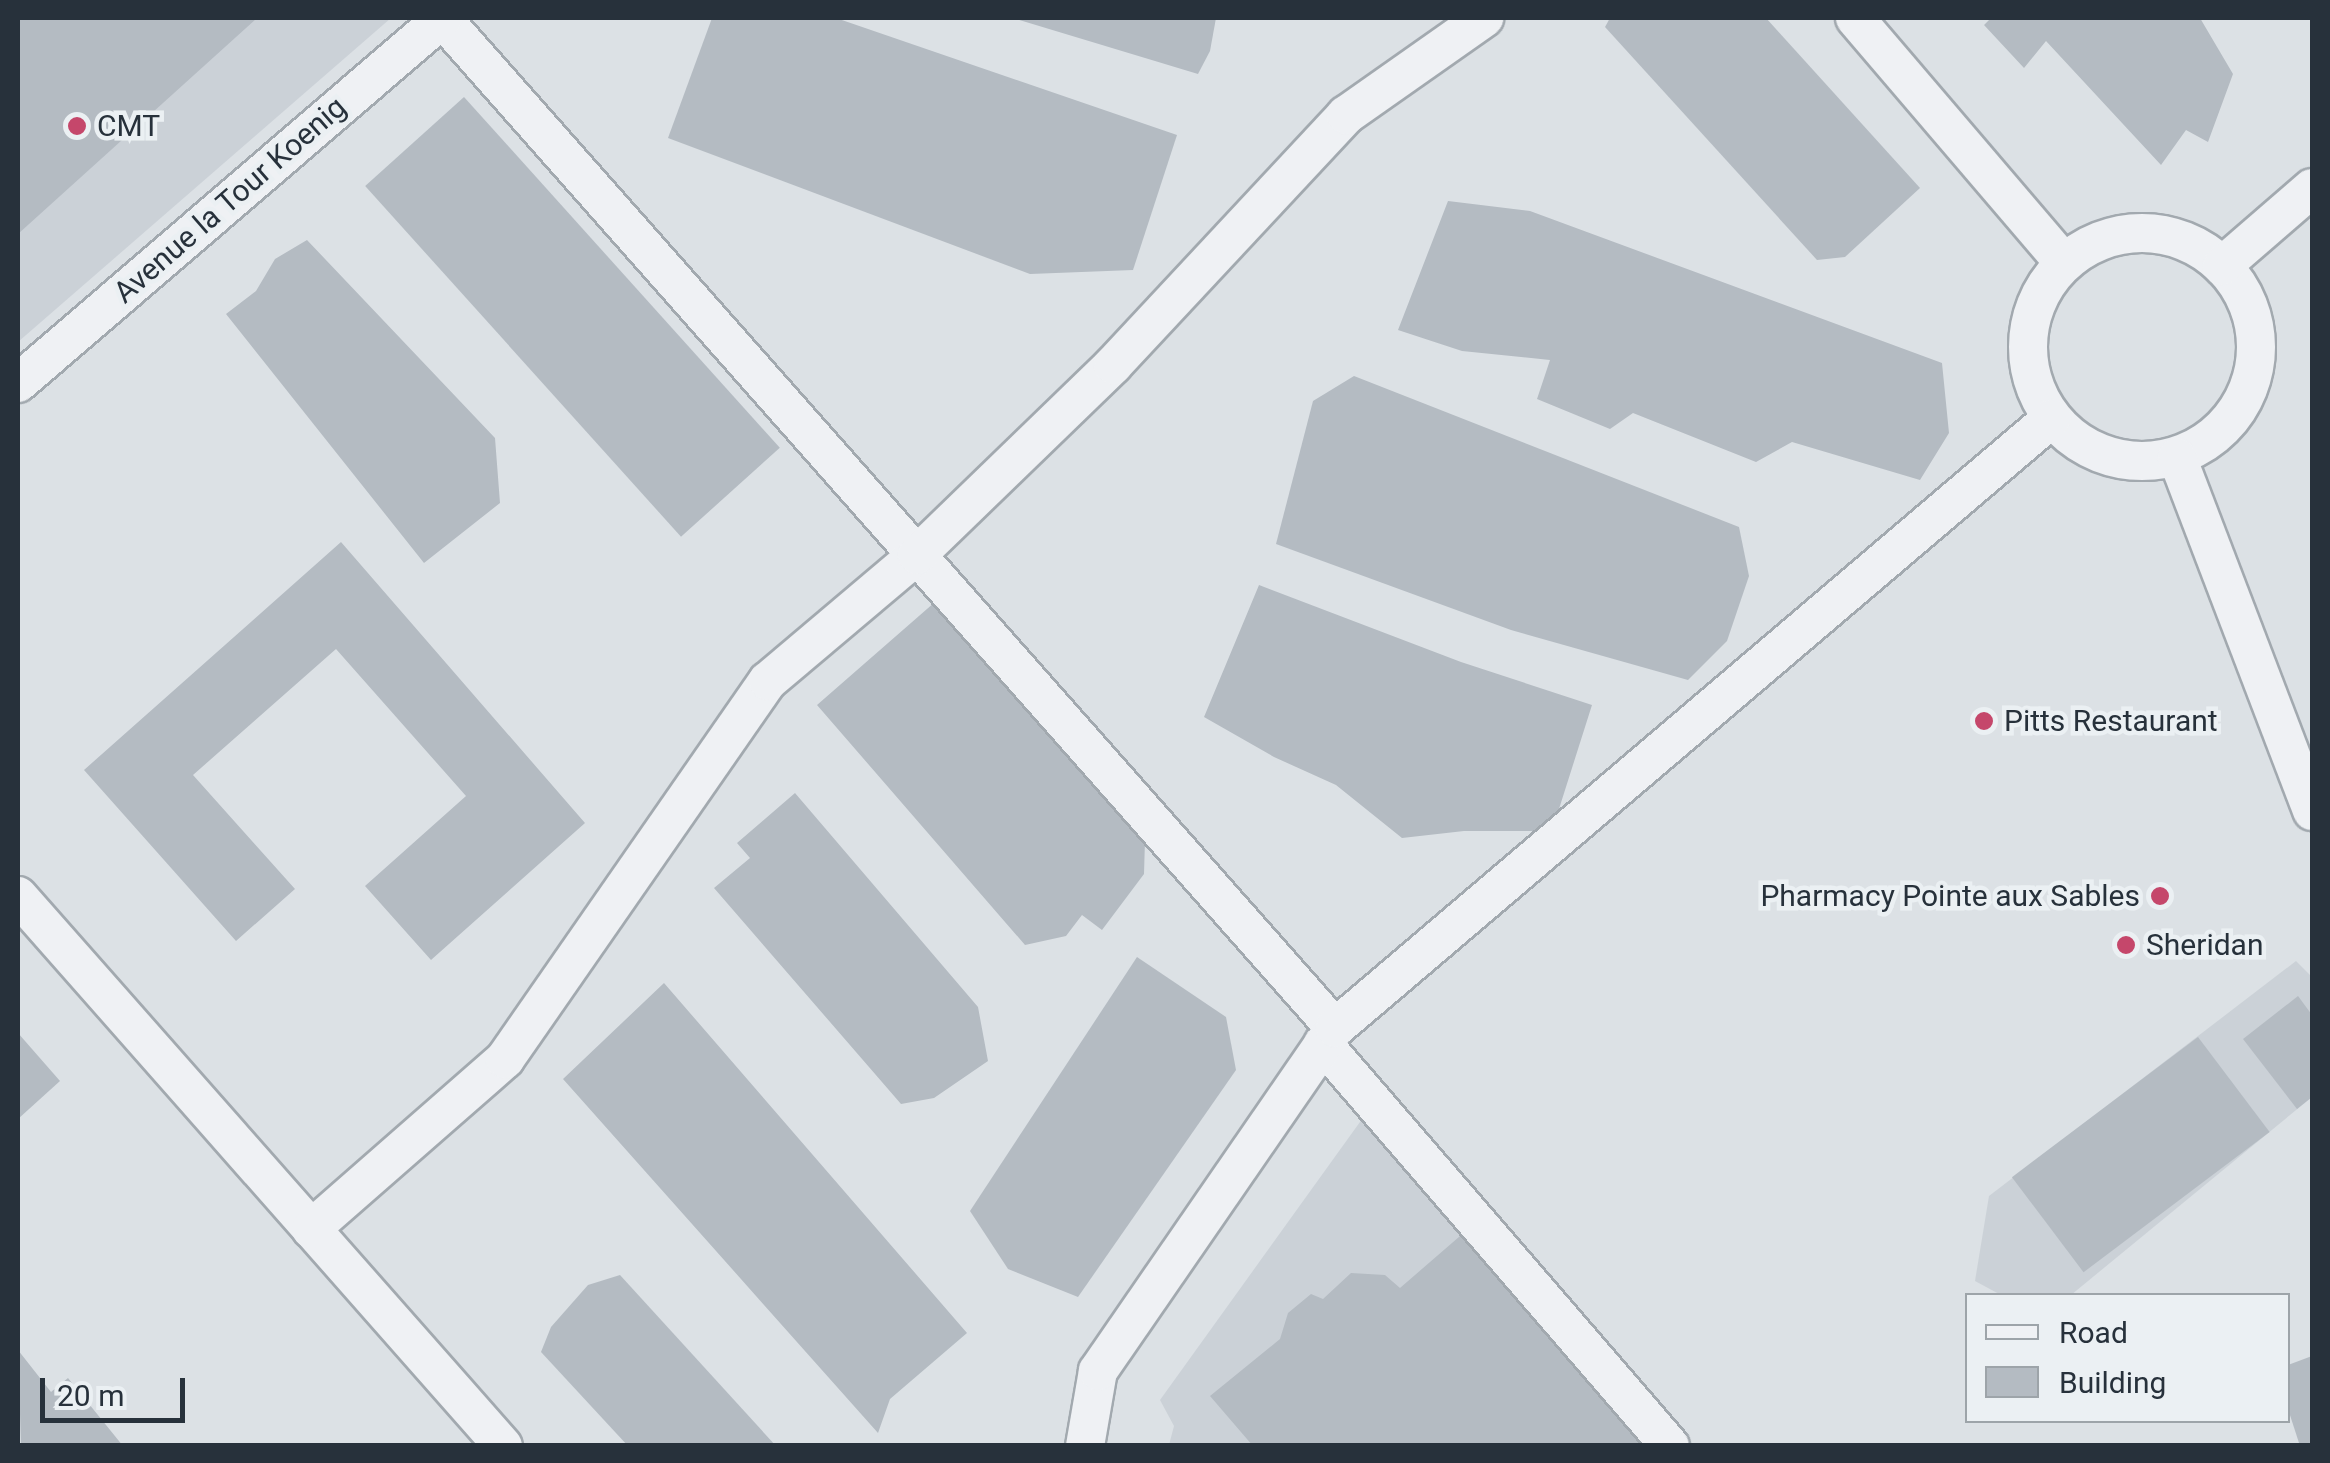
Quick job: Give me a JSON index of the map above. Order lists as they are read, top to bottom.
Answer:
{
  "streets": {
    "street": ["Avenue la Tour Koenig"]
  },
  "places": [
    "CMT",
    "Pitts Restaurant",
    "Pharmacy Pointe aux Sables",
    "Sheridan"
  ],
  "legend": ["Road", "Building"],
  "scale_bar": "20 m"
}
